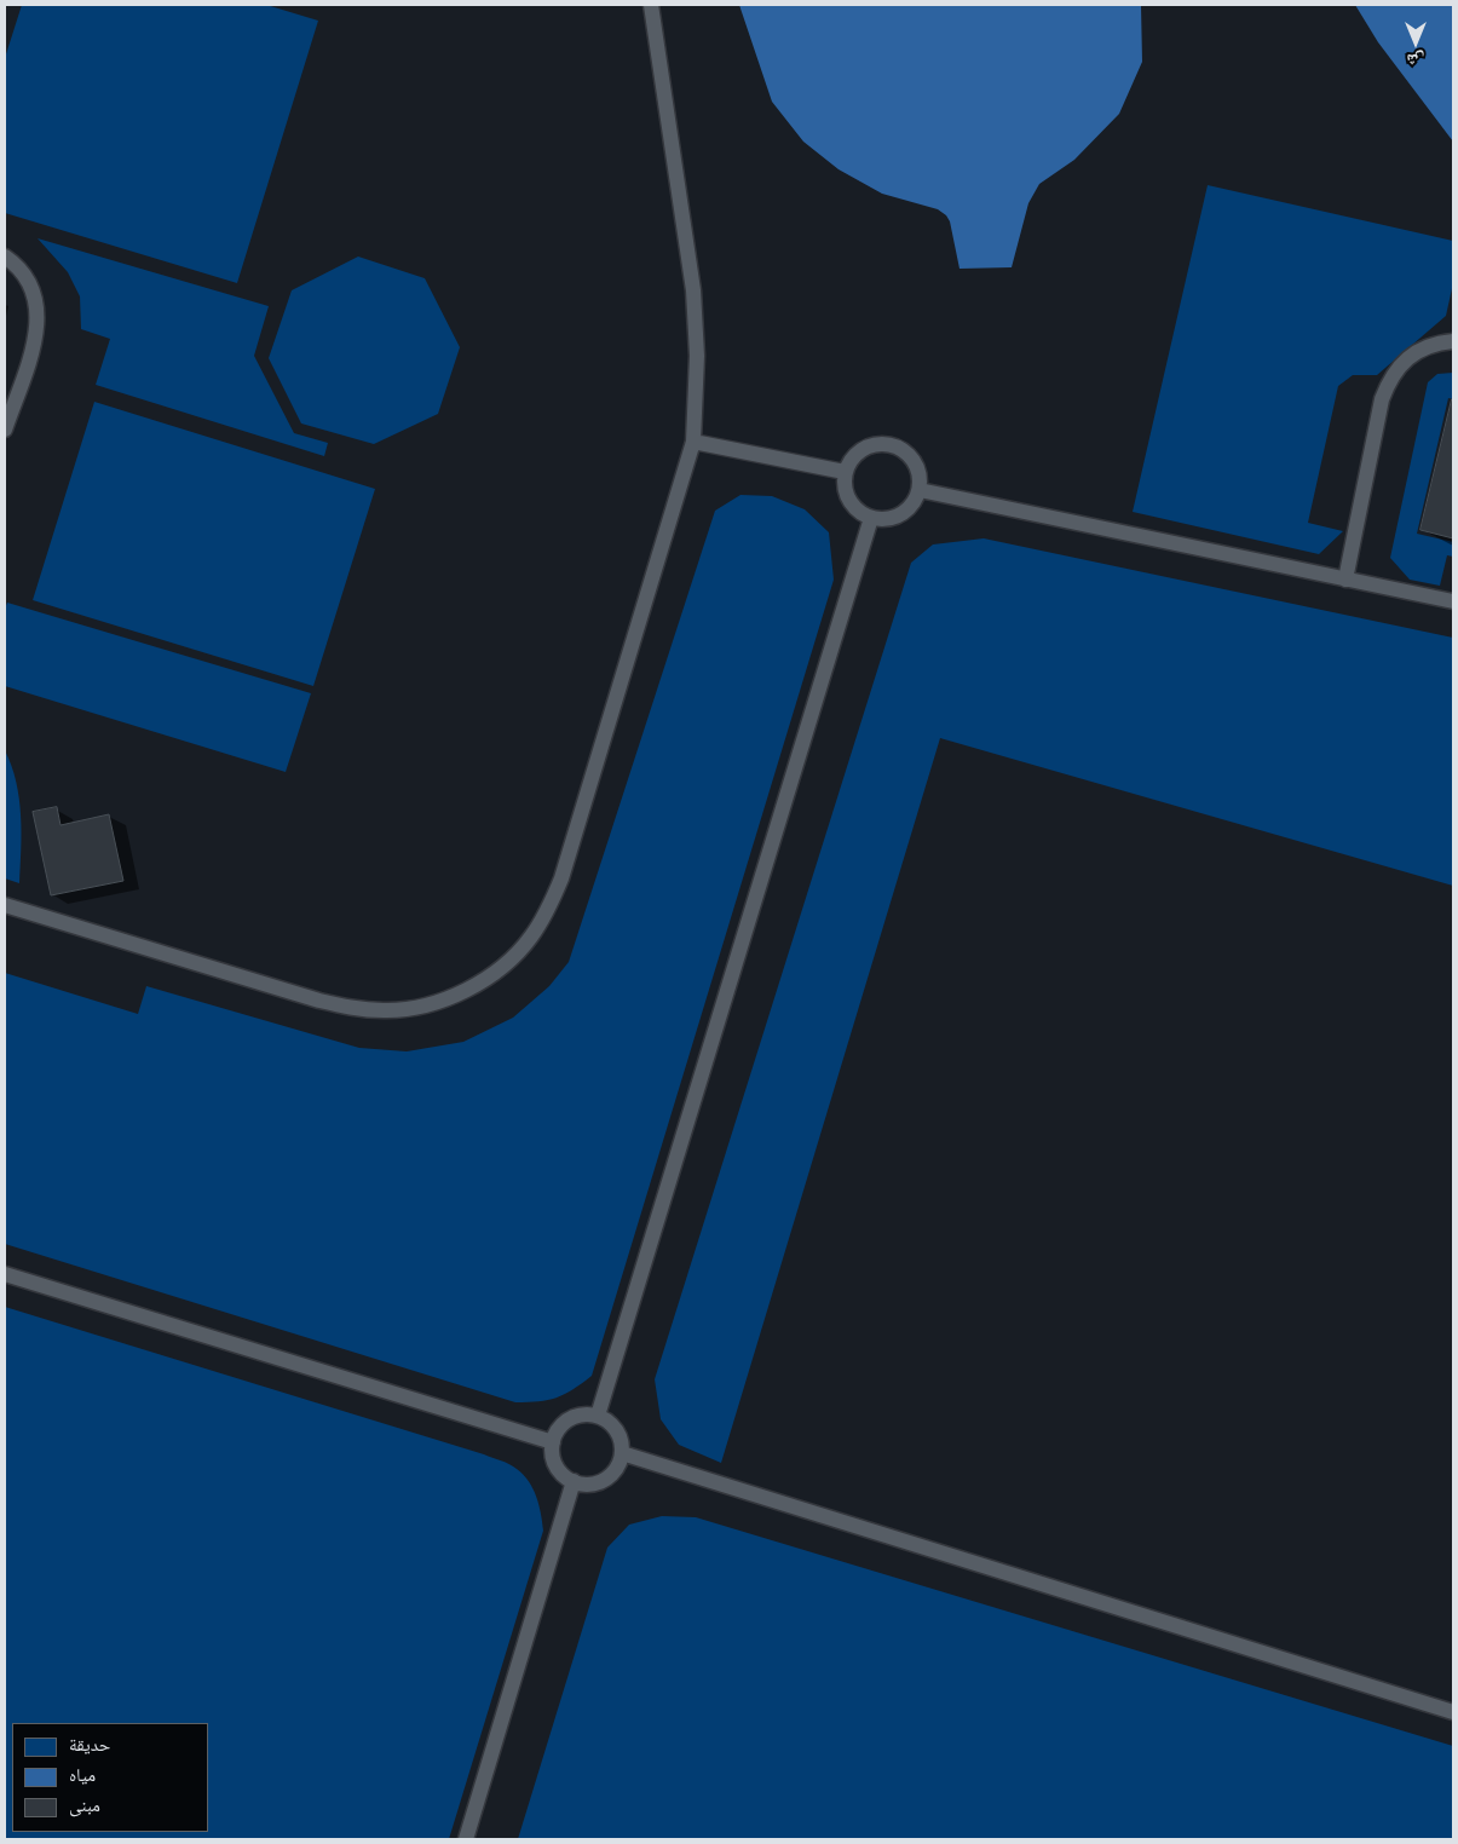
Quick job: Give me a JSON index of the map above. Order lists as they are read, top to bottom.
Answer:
{
  "legend": ["حديقة", "مياه", "مبنى"],
  "north": "bottom"
}
